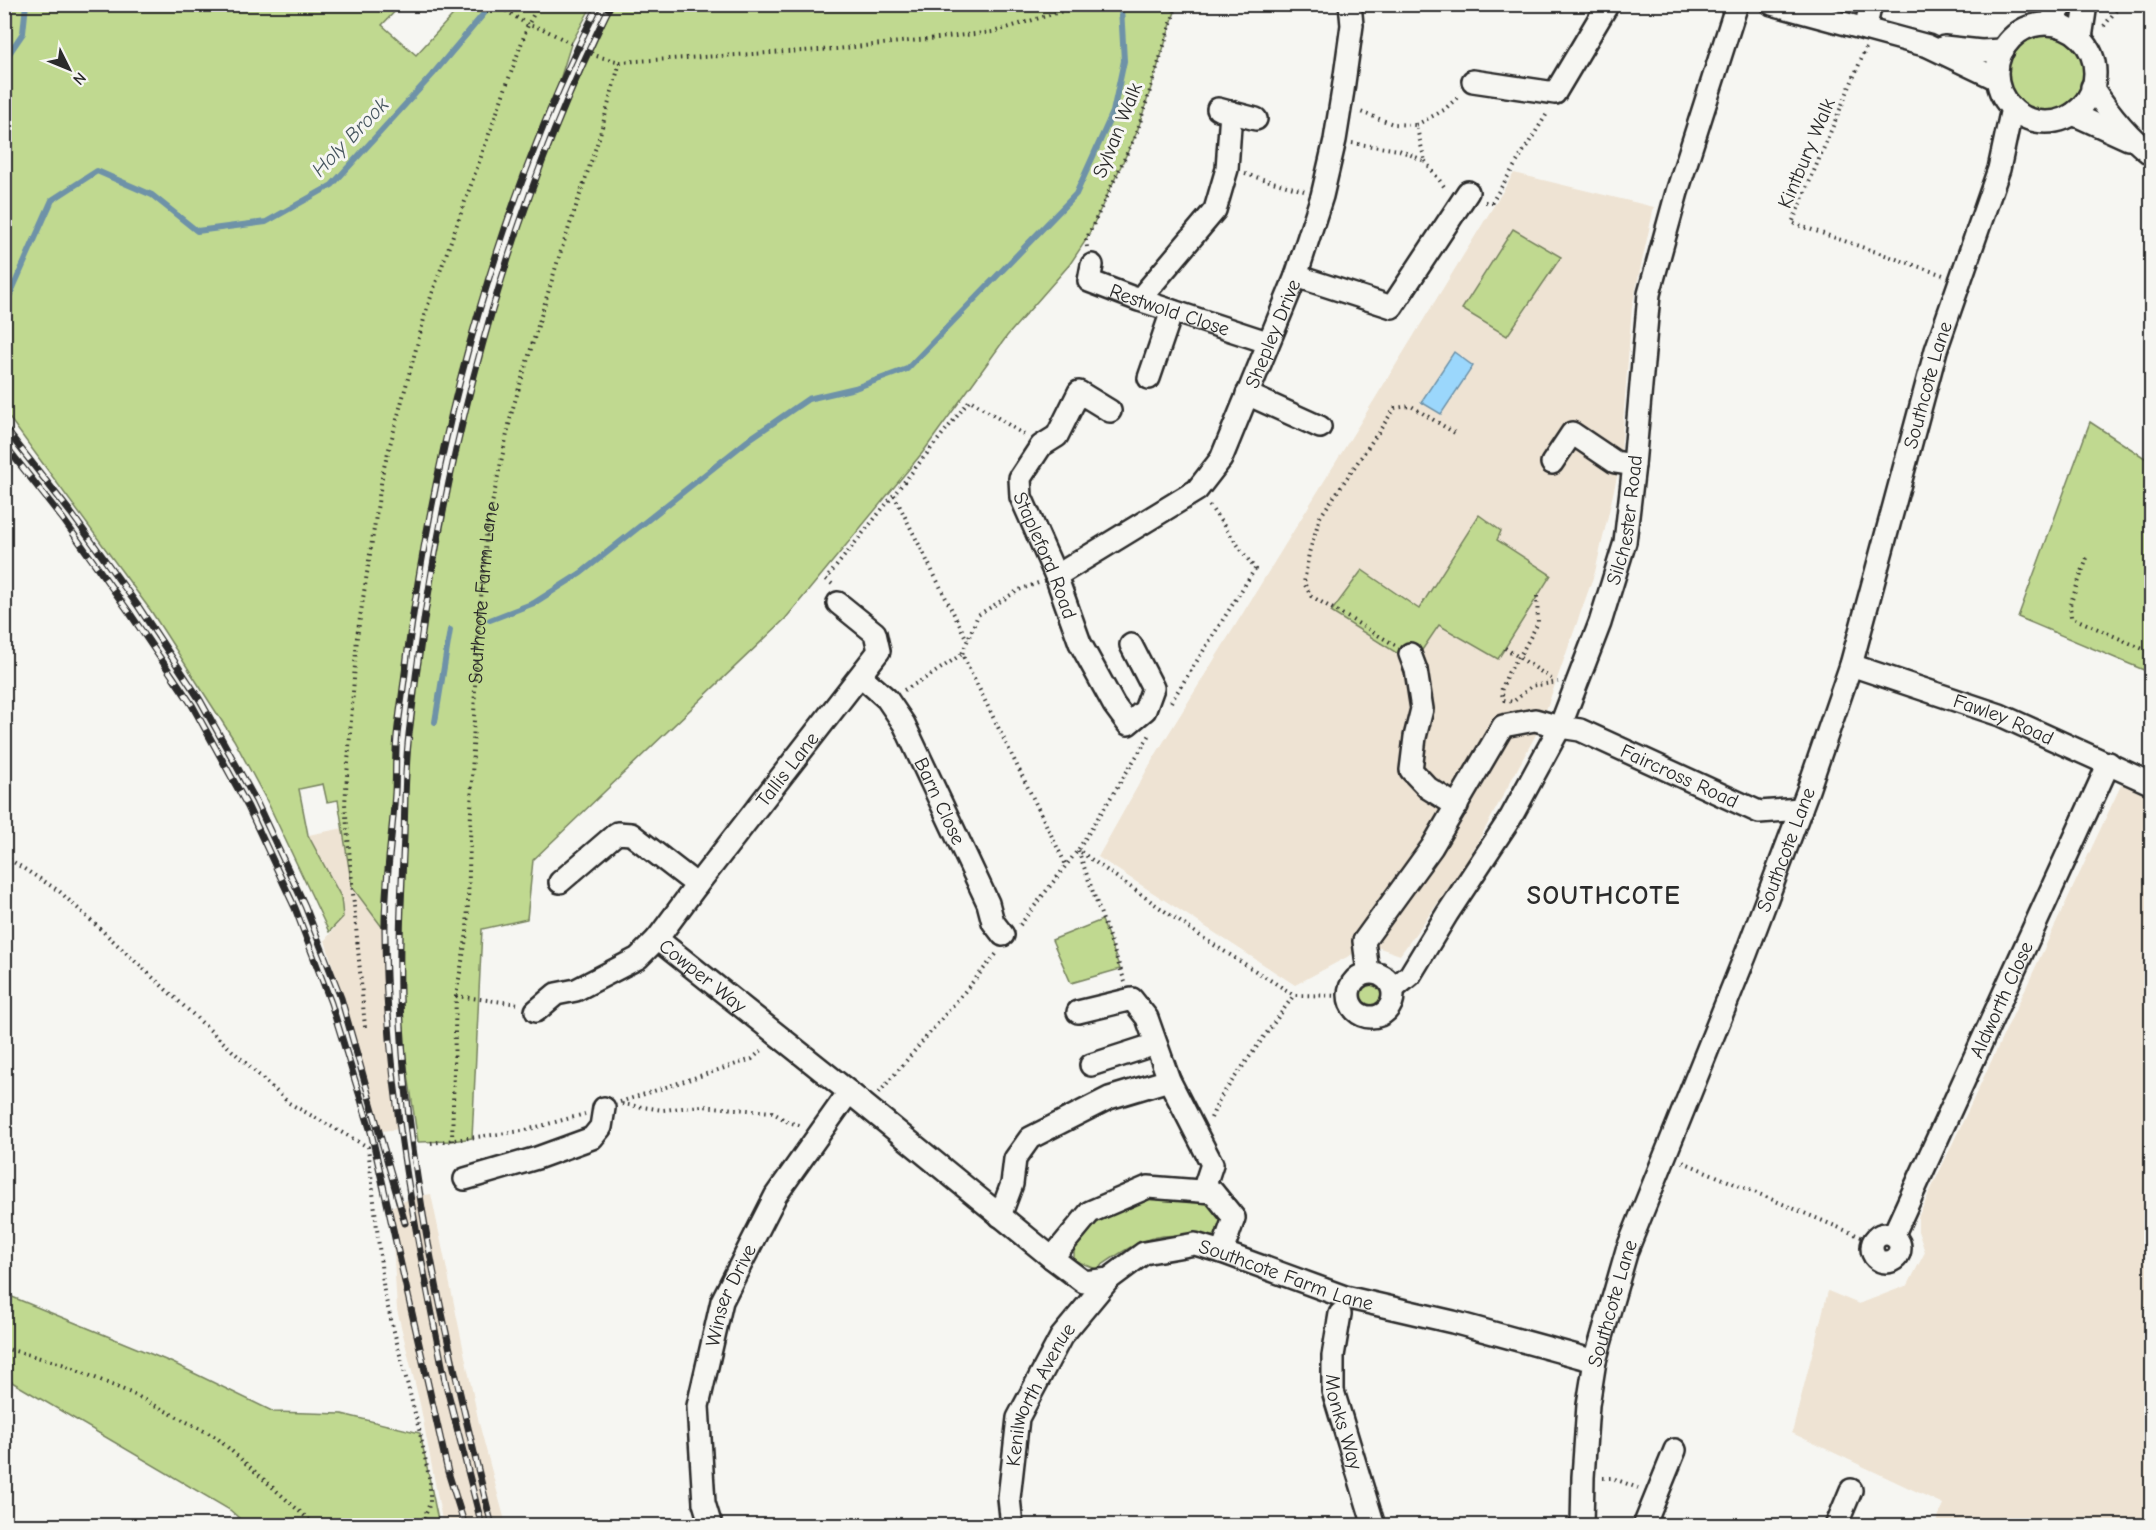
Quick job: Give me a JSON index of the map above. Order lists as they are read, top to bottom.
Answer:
{
  "streets": {
    "street": [
      "Restwold Close",
      "Shepley Drive",
      "Southcote Lane",
      "Silchester Road",
      "Stapleford Road",
      "Southcote Farm Lane",
      "Fawley Road",
      "Tallis Lane",
      "Faircross Road",
      "Barn Close",
      "Cowper Way",
      "Aldworth Close",
      "Winser Drive",
      "Kenilworth Avenue",
      "Monks Way"
    ],
    "path": ["Sylvan Walk", "Kintbury Walk"]
  },
  "crossings": [
    ["Sylvan Walk", "Restwold Close"],
    ["Kintbury Walk", "Southcote Lane"],
    ["Restwold Close", "Shepley Drive"],
    ["Shepley Drive", "Stapleford Road"],
    ["Southcote Lane", "Southcote Farm Lane"],
    ["Southcote Lane", "Fawley Road"],
    ["Southcote Lane", "Faircross Road"],
    ["Silchester Road", "Faircross Road"],
    ["Southcote Farm Lane", "Kenilworth Avenue"],
    ["Fawley Road", "Aldworth Close"],
    ["Tallis Lane", "Barn Close"],
    ["Tallis Lane", "Cowper Way"],
    ["Cowper Way", "Winser Drive"]
  ],
  "districts": ["SOUTHCOTE"],
  "water": ["Holy Brook"],
  "north": "bottom right"
}
